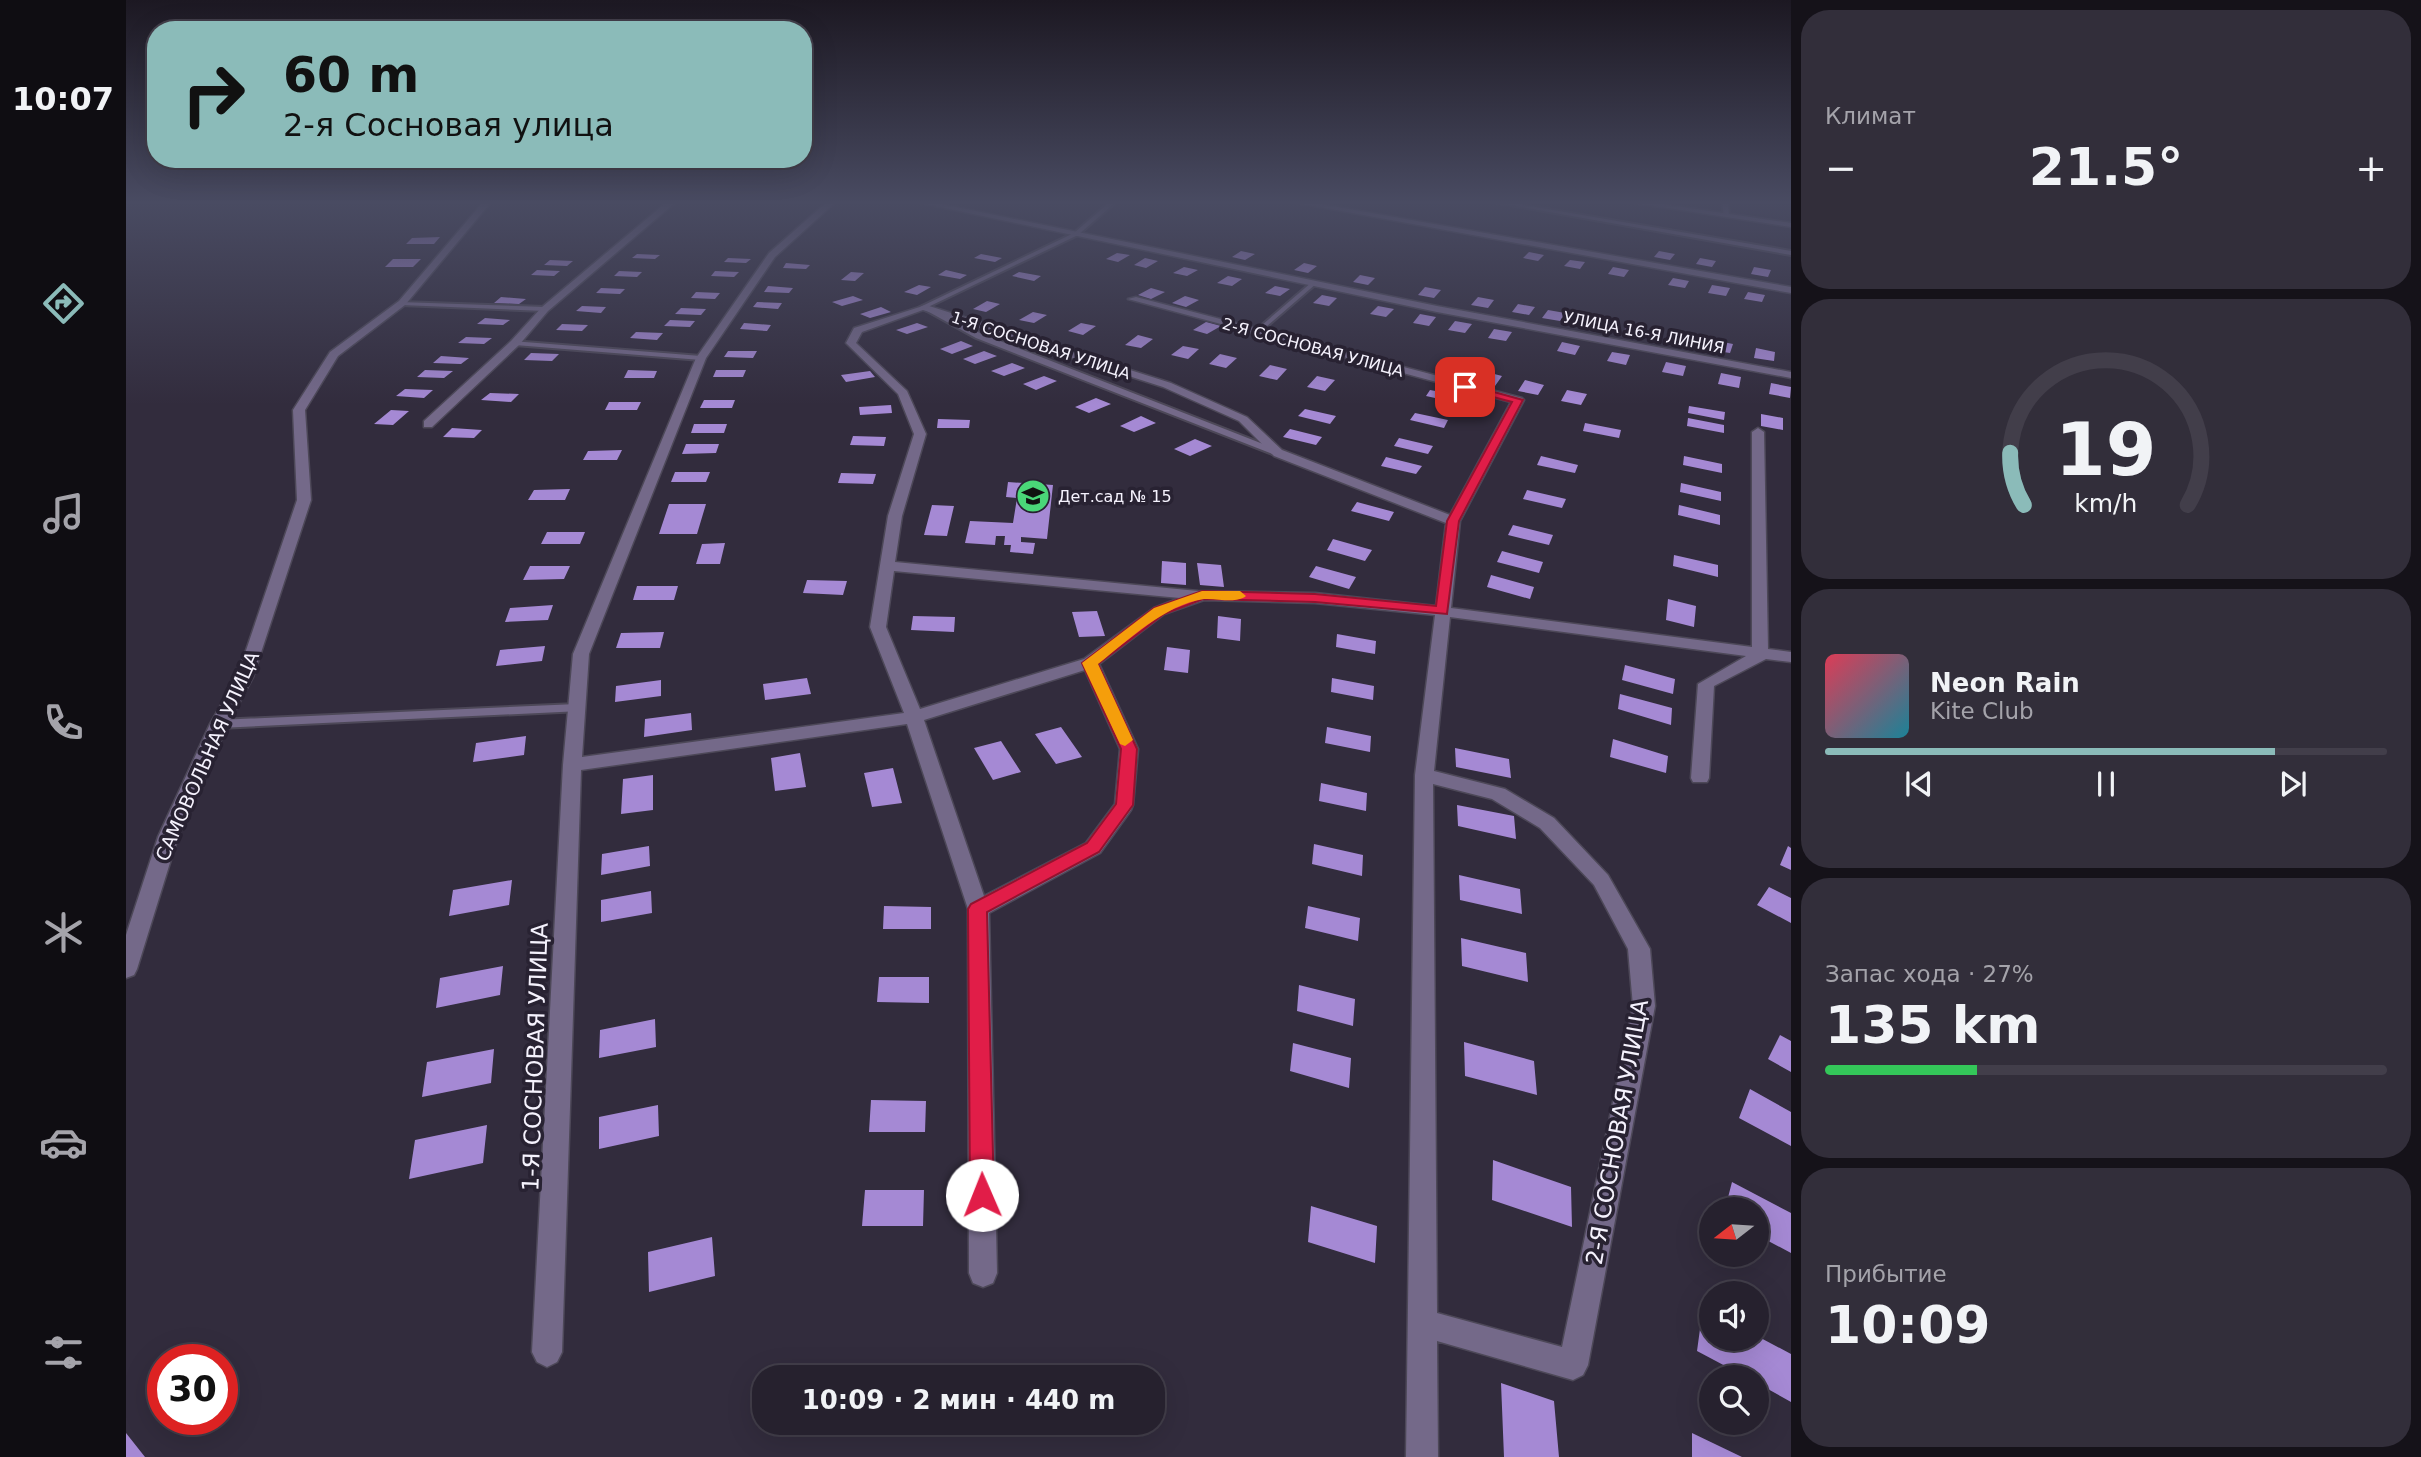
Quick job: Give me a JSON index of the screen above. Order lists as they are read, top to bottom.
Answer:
{
  "streets": {
    "street": [
      "УЛИЦА 16-Я ЛИНИЯ",
      "1-Я СОСНОВАЯ УЛИЦА",
      "2-Я СОСНОВАЯ УЛИЦА",
      "САМОВОЛЬНАЯ УЛИЦА"
    ]
  },
  "crossings": [
    ["1-Я СОСНОВАЯ УЛИЦА", "2-Я СОСНОВАЯ УЛИЦА"]
  ],
  "places": {
    "school or university": ["Дет.сад № 15"]
  },
  "north": "left",
  "page": {
    "tabs": "10:07",
    "tile": [
      "Климат",
      ["Запас хода · 27%", "135 km"],
      ["Прибытие", "10:09"]
    ],
    "turn": ["60 m", "2-я Сосновая улица"],
    "heat": ["−", "21.5°", "+"],
    "song": ["Neon Rain", "Kite Club"],
    "limit": "30",
    "trip": "10:09 · 2 мин · 440 m",
    "gauge": ["19", "km/h"]
  }
}
